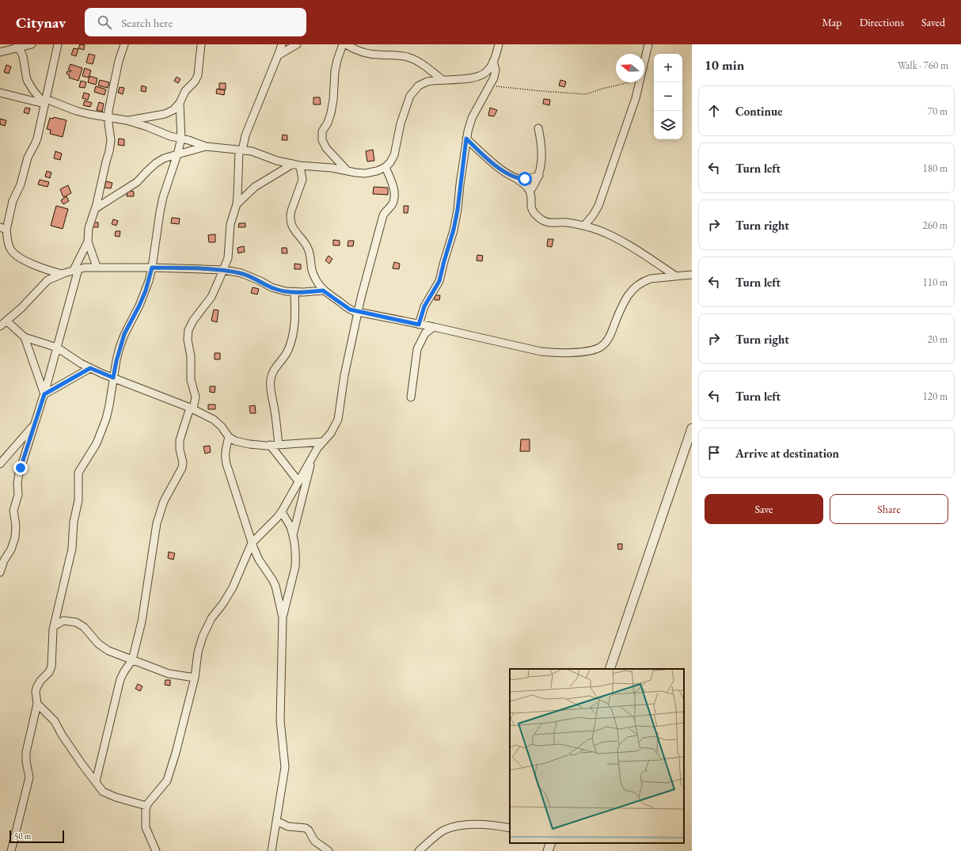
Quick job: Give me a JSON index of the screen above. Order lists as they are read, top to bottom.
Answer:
{
  "scale_bar": "50 m",
  "north": "left",
  "page": {
    "header": "Citynav",
    "search": "Search here",
    "nav": ["Map", "Directions", "Saved"],
    "heading": ["10 min", "Walk · 760 m"],
    "map_buttons": ["+", "−"],
    "list": [
      ["Continue", "70 m"],
      ["Turn left", "180 m"],
      ["Turn right", "260 m"],
      ["Turn left", "110 m"],
      ["Turn right", "20 m"],
      ["Turn left", "120 m"],
      "Arrive at destination"
    ],
    "buttons": ["Save", "Share"],
    "scale": "50 m"
  }
}
